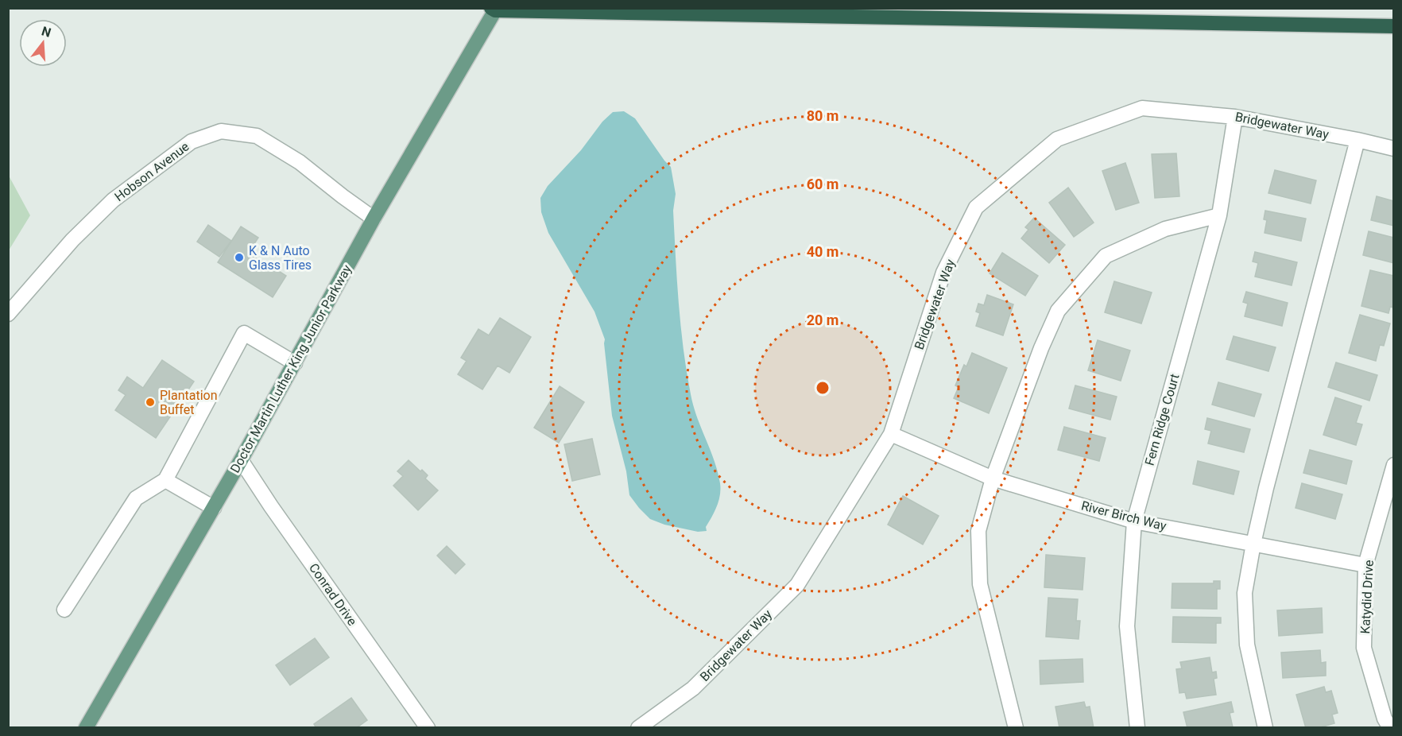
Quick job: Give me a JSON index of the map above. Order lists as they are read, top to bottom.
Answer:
{
  "streets": {
    "main road": ["Doctor Martin Luther King Junior Parkway"],
    "street": [
      "Bridgewater Way",
      "Hobson Avenue",
      "Fern Ridge Court",
      "River Birch Way",
      "Conrad Drive",
      "Katydid Drive"
    ]
  },
  "crossings": [
    ["Bridgewater Way", "Fern Ridge Court"],
    ["Bridgewater Way", "River Birch Way"],
    ["Hobson Avenue", "Doctor Martin Luther King Junior Parkway"],
    ["Doctor Martin Luther King Junior Parkway", "Conrad Drive"],
    ["Fern Ridge Court", "River Birch Way"],
    ["River Birch Way", "Katydid Drive"]
  ],
  "places": ["K & N Auto Glass Tires", "Plantation Buffet"],
  "north": "top",
  "rings": [
    "80 m",
    "60 m",
    "40 m",
    "20 m"
  ]
}
